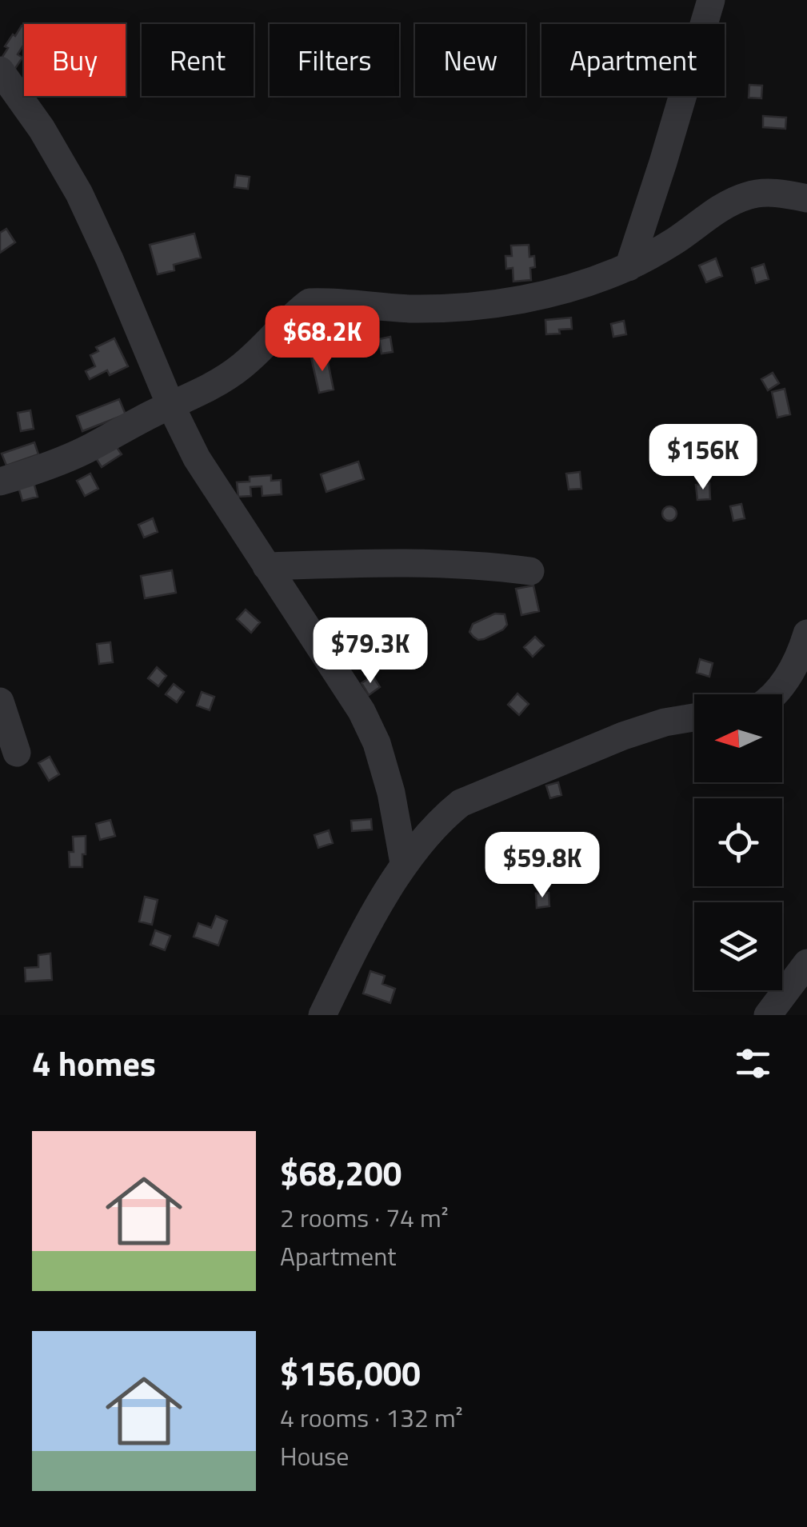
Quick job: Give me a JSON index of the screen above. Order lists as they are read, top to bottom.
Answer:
{
  "north": "left",
  "page": {
    "chip": [
      "Buy",
      "Rent",
      "Filters",
      "New",
      "Apartment"
    ],
    "price": [
      "$68.2K",
      "$156K",
      "$79.3K",
      "$59.8K"
    ],
    "heading": "4 homes",
    "list": [
      {
        "name": "$68,200",
        "note": "2 rooms · 74 m² · Apartment"
      },
      {
        "name": "$156,000",
        "note": "4 rooms · 132 m² · House"
      }
    ]
  }
}
